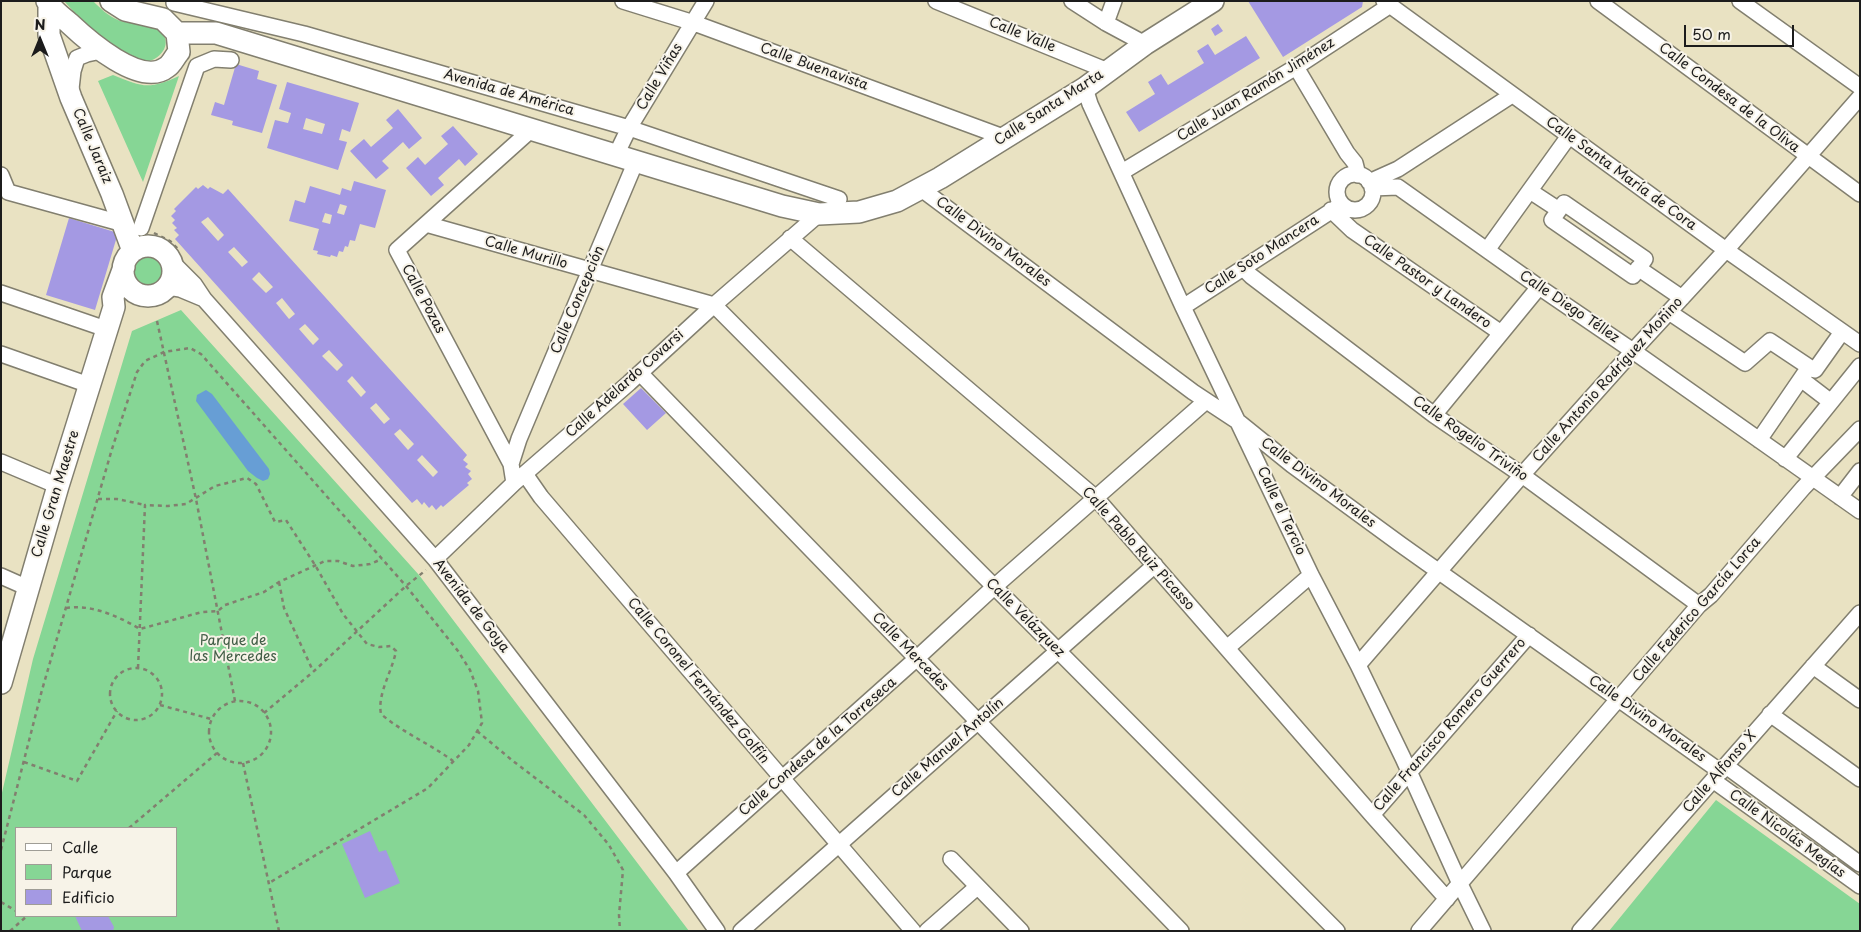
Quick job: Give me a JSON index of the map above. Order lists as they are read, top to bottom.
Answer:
{
  "streets": {
    "street": [
      "Calle Valle",
      "Calle Buenavista",
      "Calle Viñas",
      "Calle Juan Ramón Jiménez",
      "Avenida de América",
      "Calle Condesa de la Oliva",
      "Calle Santa Marta",
      "Calle Jaraiz",
      "Calle Santa María de Cora",
      "Calle Divino Morales",
      "Calle Murillo",
      "Calle Soto Mancera",
      "Calle Pastor y Landero",
      "Calle Pozas",
      "Calle Concepción",
      "Calle Diego Téllez",
      "Calle Antonio Rodríguez Moñino",
      "Calle Adelardo Covarsi",
      "Calle Rogelio Triviño",
      "Calle Gran Maestre",
      "Calle el Tercio",
      "Calle Pablo Ruiz Picasso",
      "Avenida de Goya",
      "Calle Federico García Lorca",
      "Calle Velázquez",
      "Calle Mercedes",
      "Calle Coronel Fernández Golfín",
      "Calle Francisco Romero Guerrero",
      "Calle Condesa de la Torreseca",
      "Calle Manuel Antolín",
      "Calle Alfonso X",
      "Calle Nicolás Megías"
    ]
  },
  "crossings": [
    ["Calle Valle", "Calle Santa Marta"],
    ["Calle Buenavista", "Calle Viñas"],
    ["Calle Buenavista", "Calle Santa Marta"],
    ["Calle Viñas", "Avenida de América"],
    ["Calle Juan Ramón Jiménez", "Calle Santa María de Cora"],
    ["Calle Juan Ramón Jiménez", "Calle el Tercio"],
    ["Avenida de América", "Calle Santa Marta"],
    ["Avenida de América", "Calle Pozas"],
    ["Avenida de América", "Calle Concepción"],
    ["Avenida de América", "Calle Adelardo Covarsi"],
    ["Calle Condesa de la Oliva", "Calle Antonio Rodríguez Moñino"],
    ["Calle Santa Marta", "Calle Divino Morales"],
    ["Calle Santa Marta", "Calle el Tercio"],
    ["Calle Jaraiz", "Calle Gran Maestre"],
    ["Calle Jaraiz", "Avenida de Goya"],
    ["Calle Santa María de Cora", "Calle Antonio Rodríguez Moñino"],
    ["Calle Divino Morales", "Calle Antonio Rodríguez Moñino"],
    ["Calle Divino Morales", "Calle el Tercio"],
    ["Calle Divino Morales", "Calle Federico García Lorca"],
    ["Calle Divino Morales", "Calle Francisco Romero Guerrero"],
    ["Calle Divino Morales", "Calle Condesa de la Torreseca"],
    ["Calle Divino Morales", "Calle Alfonso X"],
    ["Calle Divino Morales", "Calle Nicolás Megías"],
    ["Calle Murillo", "Calle Pozas"],
    ["Calle Murillo", "Calle Concepción"],
    ["Calle Murillo", "Calle Adelardo Covarsi"],
    ["Calle Murillo", "Calle Velázquez"],
    ["Calle Soto Mancera", "Calle Pastor y Landero"],
    ["Calle Soto Mancera", "Calle Diego Téllez"],
    ["Calle Soto Mancera", "Calle Rogelio Triviño"],
    ["Calle Soto Mancera", "Calle el Tercio"],
    ["Calle Pastor y Landero", "Calle Diego Téllez"],
    ["Calle Pozas", "Calle Concepción"],
    ["Calle Pozas", "Calle Adelardo Covarsi"],
    ["Calle Pozas", "Calle Coronel Fernández Golfín"],
    ["Calle Diego Téllez", "Calle Antonio Rodríguez Moñino"],
    ["Calle Diego Téllez", "Calle Federico García Lorca"],
    ["Calle Antonio Rodríguez Moñino", "Calle Rogelio Triviño"],
    ["Calle Antonio Rodríguez Moñino", "Calle el Tercio"],
    ["Calle Adelardo Covarsi", "Calle Pablo Ruiz Picasso"],
    ["Calle Adelardo Covarsi", "Avenida de Goya"],
    ["Calle Adelardo Covarsi", "Calle Velázquez"],
    ["Calle Adelardo Covarsi", "Calle Mercedes"],
    ["Calle Adelardo Covarsi", "Calle Coronel Fernández Golfín"],
    ["Calle Rogelio Triviño", "Calle Federico García Lorca"],
    ["Calle Gran Maestre", "Avenida de Goya"],
    ["Calle el Tercio", "Calle Federico García Lorca"],
    ["Calle el Tercio", "Calle Francisco Romero Guerrero"],
    ["Calle Pablo Ruiz Picasso", "Calle Federico García Lorca"],
    ["Calle Pablo Ruiz Picasso", "Calle Francisco Romero Guerrero"],
    ["Calle Pablo Ruiz Picasso", "Calle Condesa de la Torreseca"],
    ["Calle Pablo Ruiz Picasso", "Calle Manuel Antolín"],
    ["Avenida de Goya", "Calle Condesa de la Torreseca"],
    ["Calle Velázquez", "Calle Condesa de la Torreseca"],
    ["Calle Velázquez", "Calle Manuel Antolín"],
    ["Calle Mercedes", "Calle Condesa de la Torreseca"],
    ["Calle Mercedes", "Calle Manuel Antolín"],
    ["Calle Coronel Fernández Golfín", "Calle Condesa de la Torreseca"],
    ["Calle Coronel Fernández Golfín", "Calle Manuel Antolín"],
    ["Calle Alfonso X", "Calle Nicolás Megías"]
  ],
  "parks": ["Parque de las Mercedes"],
  "legend": ["Calle", "Parque", "Edificio"],
  "scale_bar": "50 m",
  "north": "top"
}
